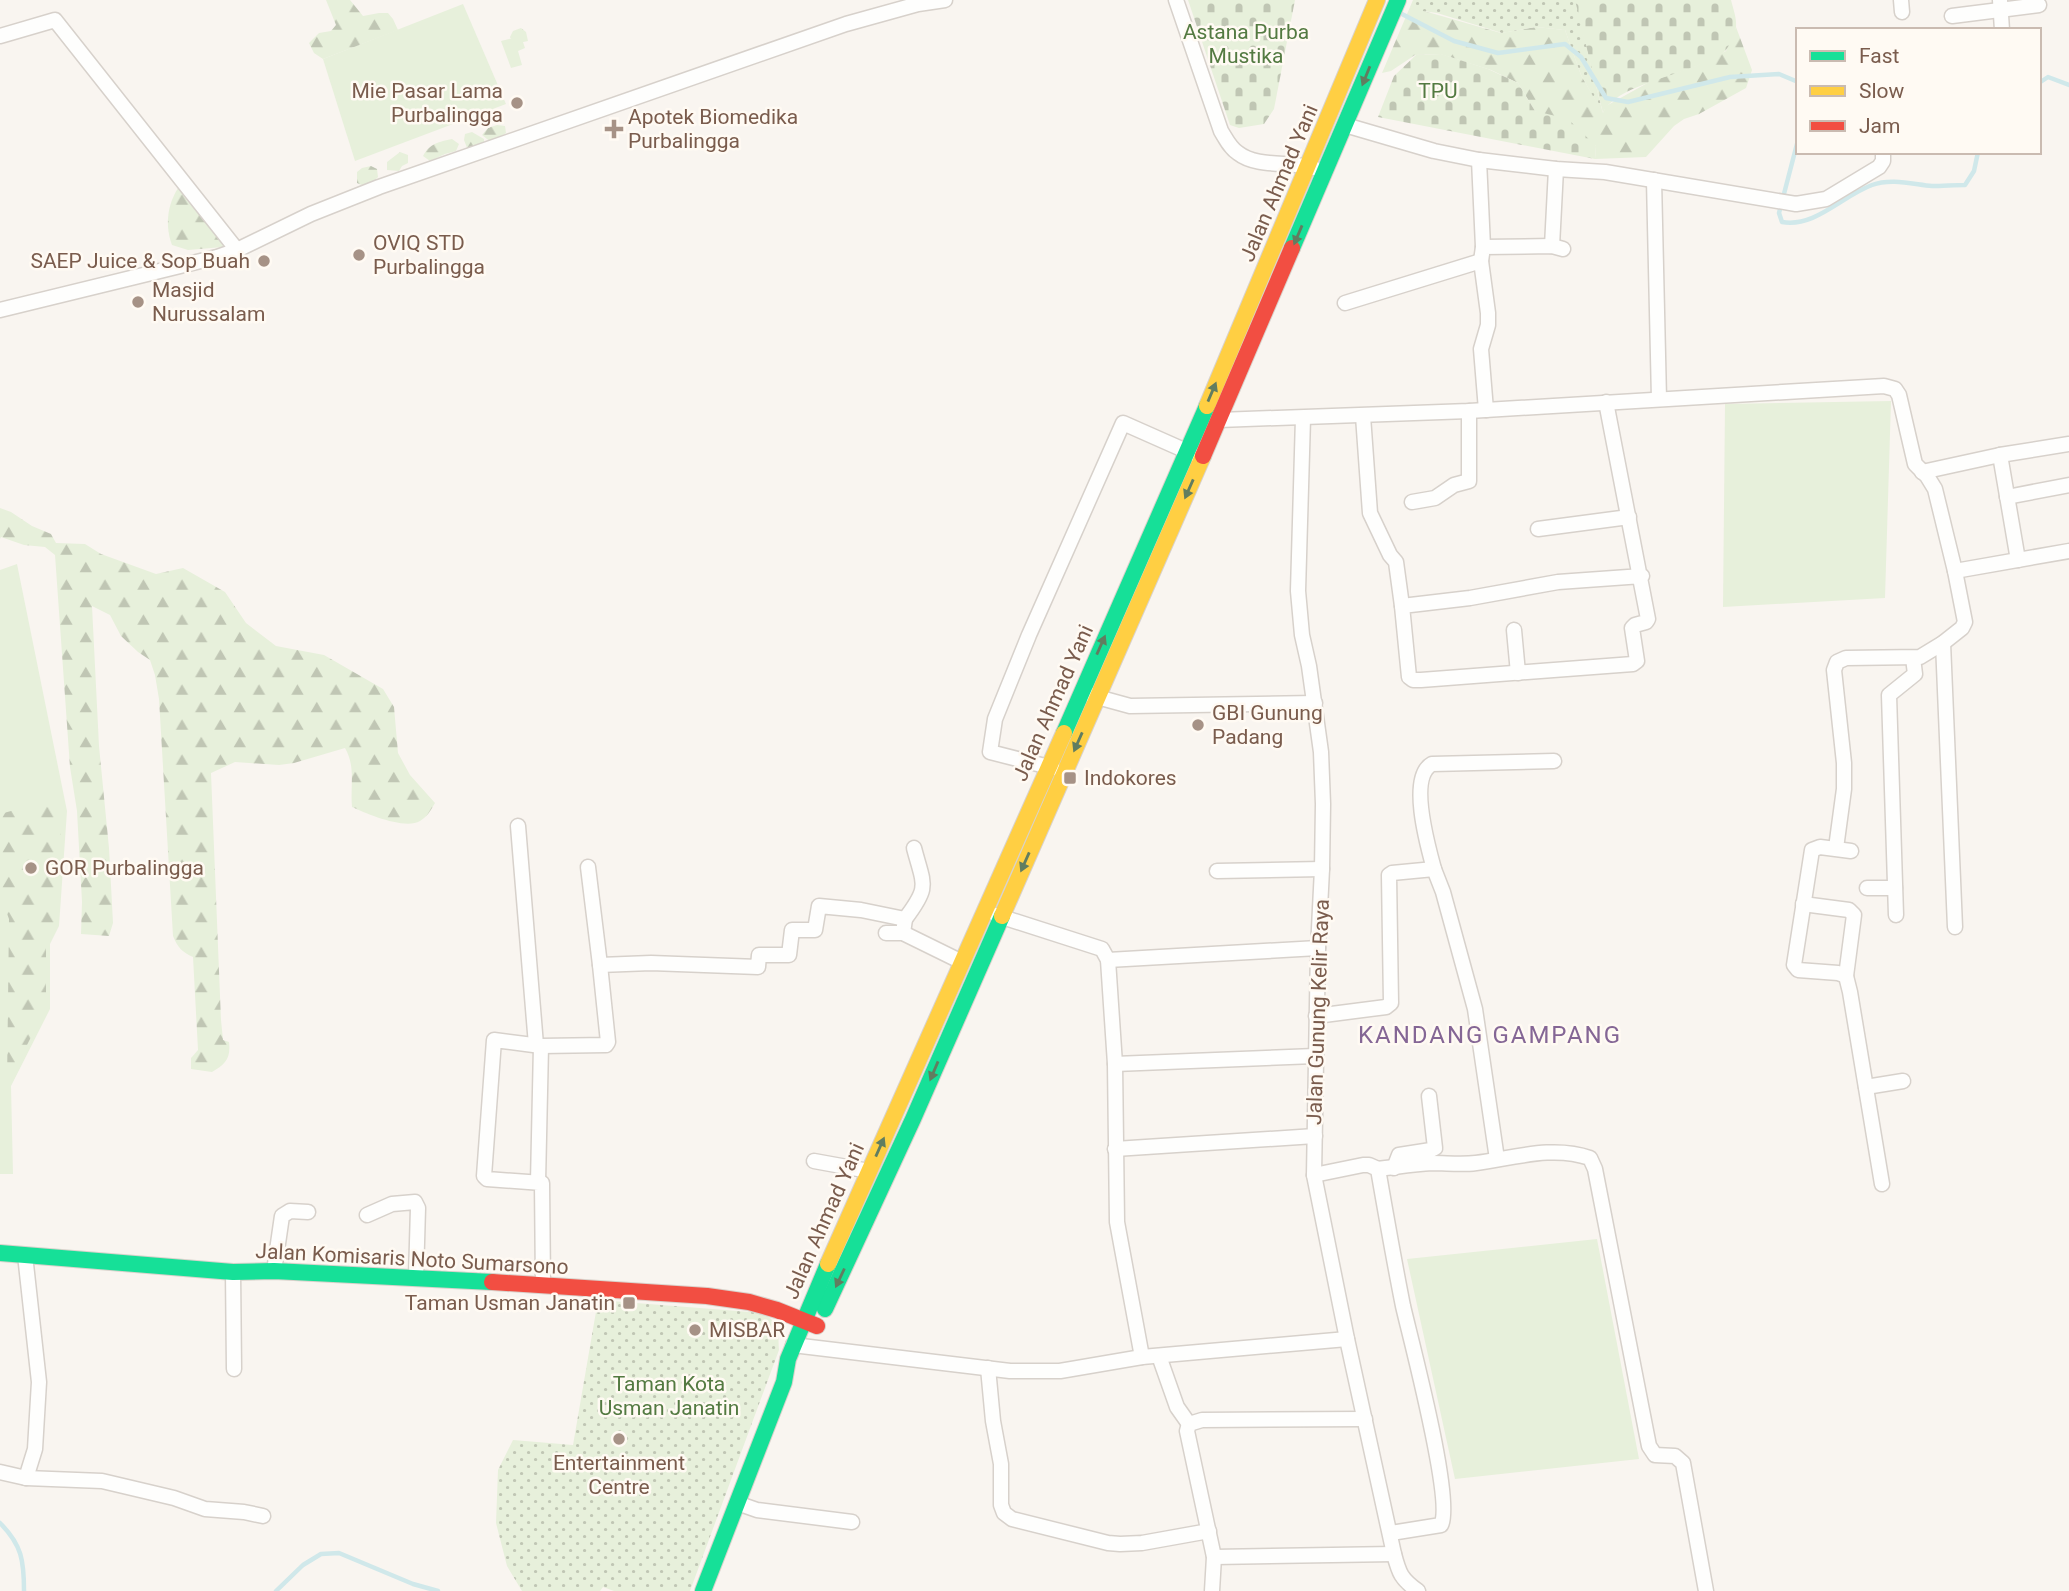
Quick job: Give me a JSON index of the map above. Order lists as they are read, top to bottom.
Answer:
{
  "streets": {
    "main road": ["Jalan Ahmad Yani", "Jalan Komisaris Noto Sumarsono"],
    "street": ["Jalan Gunung Kelir Raya"]
  },
  "crossings": [
    ["Jalan Ahmad Yani", "Jalan Komisaris Noto Sumarsono"]
  ],
  "districts": ["KANDANG GAMPANG"],
  "parks": ["Astana Purba Mustika", "TPU", "Taman Kota Usman Janatin"],
  "places": {
    "other": [
      "Mie Pasar Lama Purbalingga",
      "OVIQ STD Purbalingga",
      "SAEP Juice & Sop Buah",
      "Masjid Nurussalam",
      "GBI Gunung Padang",
      "GOR Purbalingga",
      "MISBAR",
      "Entertainment Centre"
    ],
    "health": ["Apotek Biomedika Purbalingga"],
    "transit": ["Indokores", "Taman Usman Janatin"]
  },
  "legend": ["Fast", "Slow", "Jam"]
}
